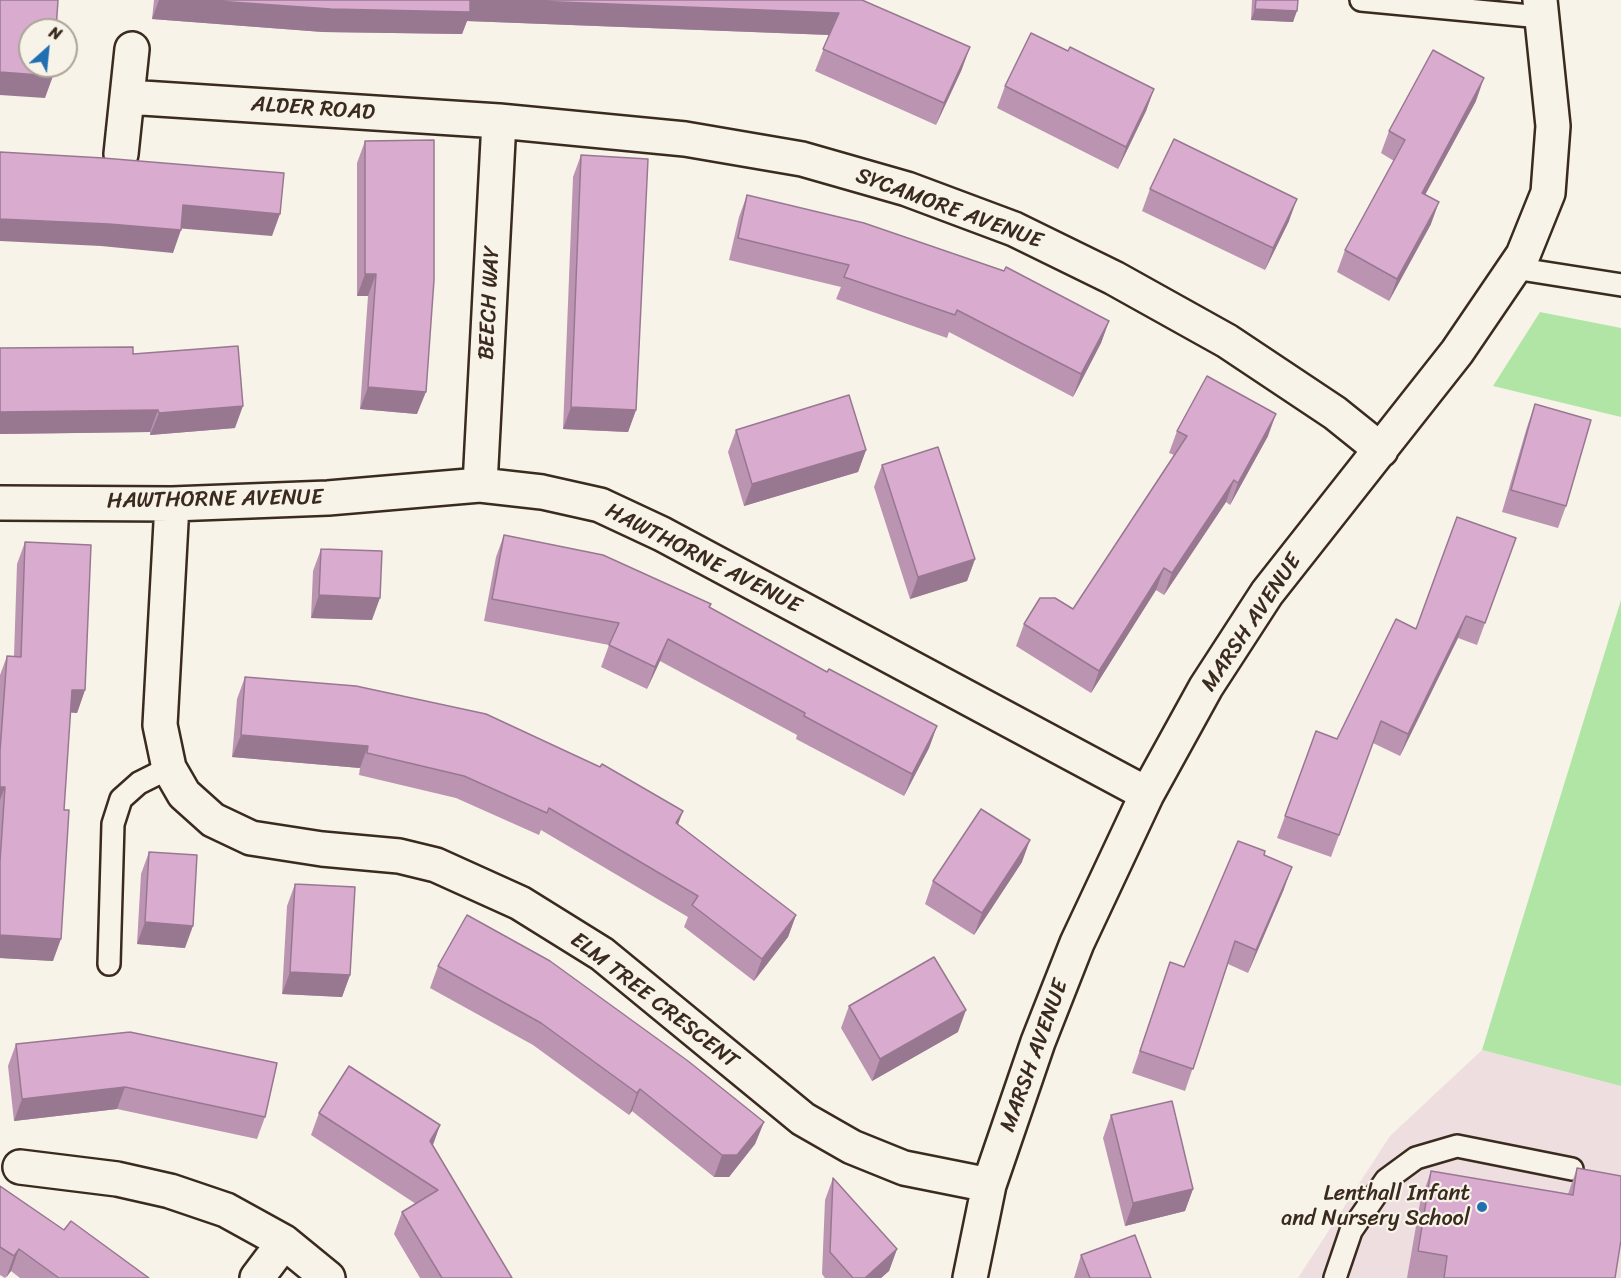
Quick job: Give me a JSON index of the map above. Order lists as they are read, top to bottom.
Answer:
{
  "streets": {
    "street": [
      "ALDER ROAD",
      "SYCAMORE AVENUE",
      "BEECH WAY",
      "HAWTHORNE AVENUE",
      "MARSH AVENUE",
      "ELM TREE CRESCENT"
    ]
  },
  "crossings": [
    ["ALDER ROAD", "SYCAMORE AVENUE"],
    ["ALDER ROAD", "BEECH WAY"],
    ["SYCAMORE AVENUE", "BEECH WAY"],
    ["SYCAMORE AVENUE", "MARSH AVENUE"],
    ["BEECH WAY", "HAWTHORNE AVENUE"],
    ["HAWTHORNE AVENUE", "MARSH AVENUE"],
    ["HAWTHORNE AVENUE", "ELM TREE CRESCENT"],
    ["MARSH AVENUE", "ELM TREE CRESCENT"]
  ],
  "places": ["Lenthall Infant and Nursery School"],
  "north": "top right"
}
